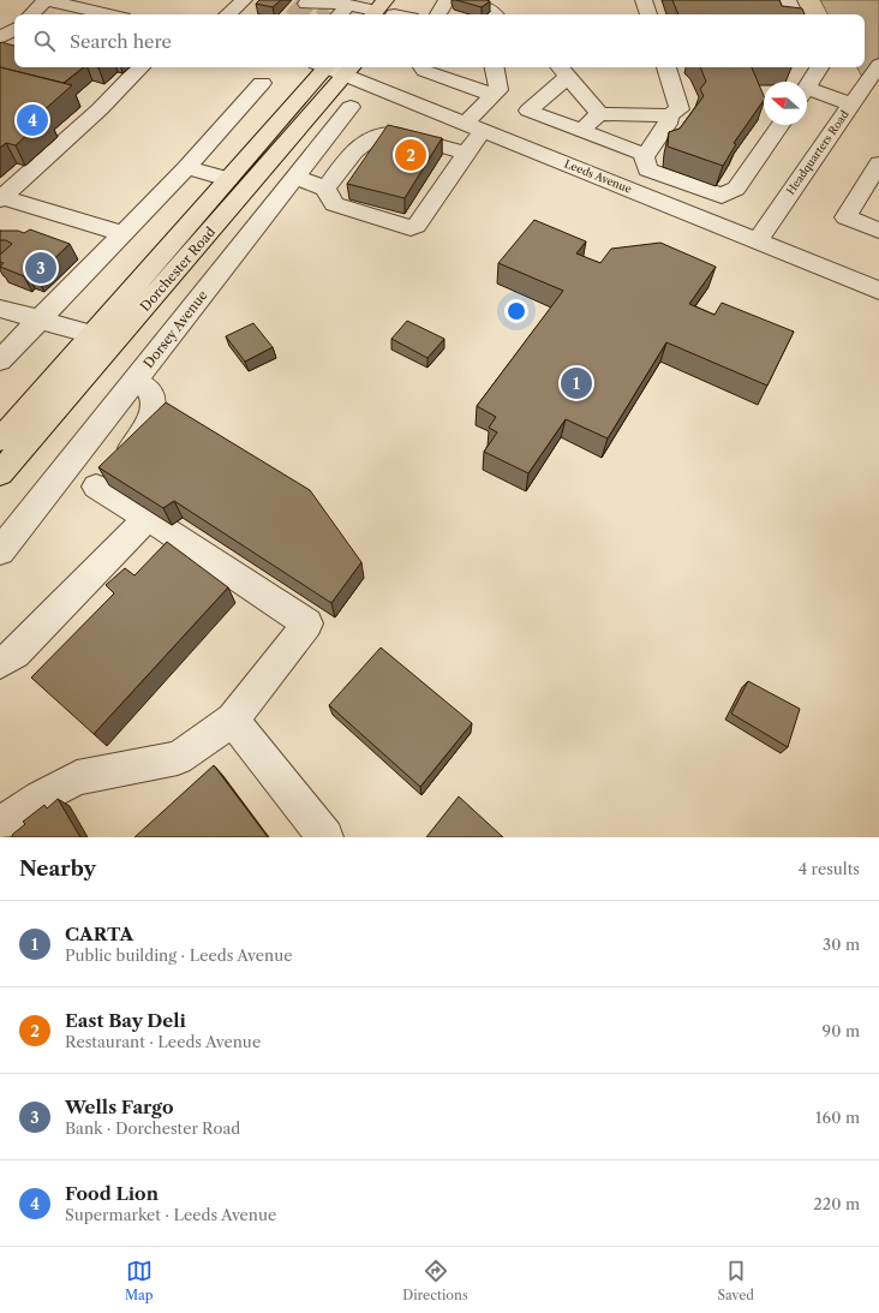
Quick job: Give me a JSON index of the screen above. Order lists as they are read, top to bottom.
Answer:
{
  "streets": {
    "main road": ["Dorchester Road"],
    "street": ["Headquarters Road", "Leeds Avenue", "Dorsey Avenue"]
  },
  "crossings": [
    ["Headquarters Road", "Leeds Avenue"]
  ],
  "north": "left",
  "page": {
    "search": "Search here",
    "pins": [
      "4",
      "2",
      "3",
      "1"
    ],
    "heading": ["Nearby", "4 results"],
    "list": [
      {
        "mark": "1",
        "name": "CARTA",
        "note": "Public building · Leeds Avenue",
        "value": "30 m"
      },
      {
        "mark": "2",
        "name": "East Bay Deli",
        "note": "Restaurant · Leeds Avenue",
        "value": "90 m"
      },
      {
        "mark": "3",
        "name": "Wells Fargo",
        "note": "Bank · Dorchester Road",
        "value": "160 m"
      },
      {
        "mark": "4",
        "name": "Food Lion",
        "note": "Supermarket · Leeds Avenue",
        "value": "220 m"
      }
    ],
    "nav": ["Map", "Directions", "Saved"]
  }
}
